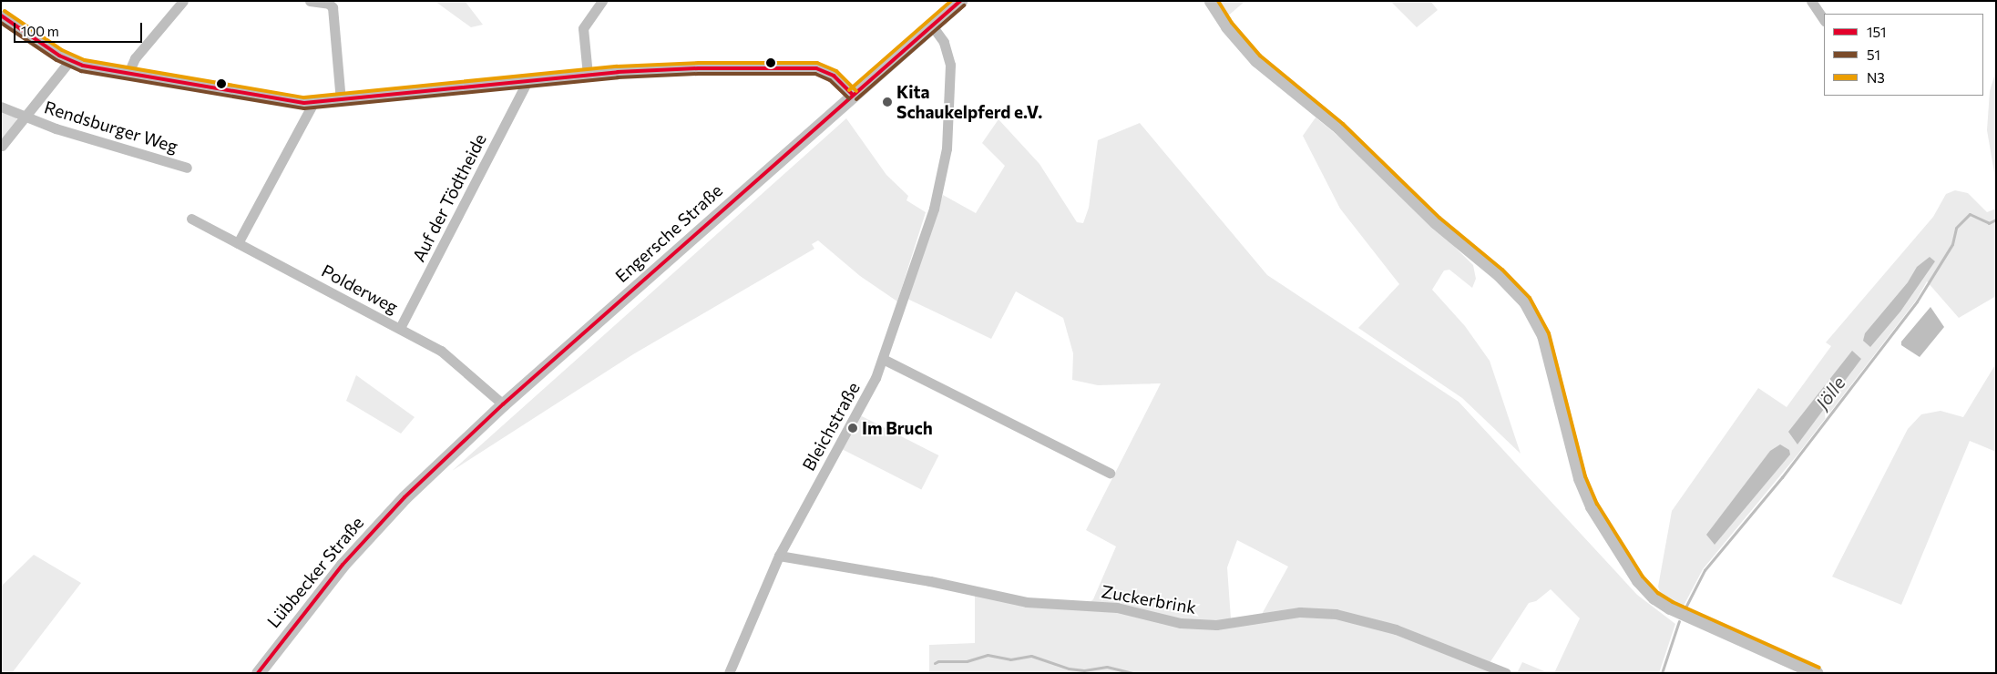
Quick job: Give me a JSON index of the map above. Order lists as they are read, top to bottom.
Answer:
{
  "streets": {
    "main road": ["Engersche Straße", "Lübbecker Straße"],
    "street": [
      "Rendsburger Weg",
      "Auf der Tödtheide",
      "Polderweg",
      "Bleichstraße",
      "Zuckerbrink"
    ]
  },
  "crossings": [
    ["Auf der Tödtheide", "Polderweg"],
    ["Engersche Straße", "Polderweg"],
    ["Engersche Straße", "Bleichstraße"],
    ["Engersche Straße", "Lübbecker Straße"],
    ["Bleichstraße", "Zuckerbrink"]
  ],
  "water": ["Jölle"],
  "places": ["Kita Schaukelpferd e.V.", "Im Bruch"],
  "lines": ["transit line 151", "transit line N3", "transit line 51"],
  "legend": ["151", "51", "N3"],
  "scale_bar": "100 m"
}
